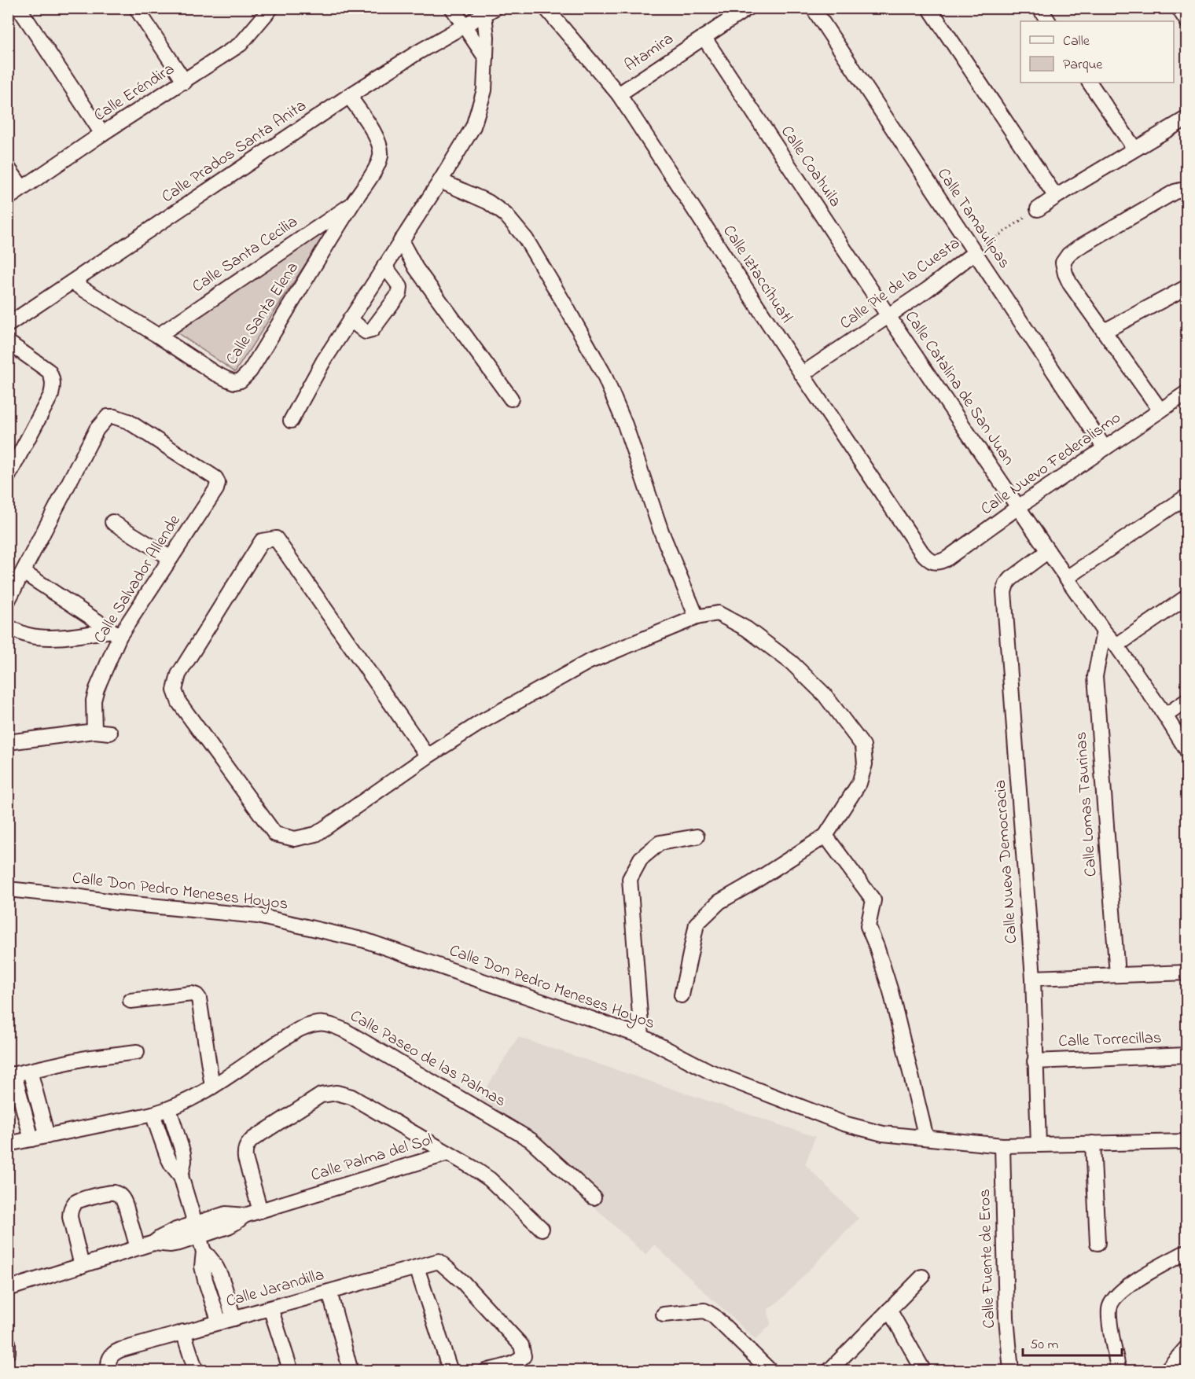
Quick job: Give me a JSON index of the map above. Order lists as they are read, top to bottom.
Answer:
{
  "streets": {
    "street": [
      "Atamira",
      "Calle Eréndira",
      "Calle Prados Santa Anita",
      "Calle Coahuila",
      "Calle Tamaulipas",
      "Calle Santa Cecilia",
      "Calle Iztaccíhuatl",
      "Calle Pie de la Cuesta",
      "Calle Santa Elena",
      "Calle Catalina de San Juan",
      "Calle Nuevo Federalismo",
      "Calle Salvador Allende",
      "Calle Lomas Taurinas",
      "Calle Nueva Democracia",
      "Calle Don Pedro Meneses Hoyos",
      "Calle Torrecillas",
      "Calle Paseo de las Palmas",
      "Calle Palma del Sol",
      "Calle Fuente de Eros",
      "Calle Jarandilla"
    ]
  },
  "crossings": [
    ["Atamira", "Calle Coahuila"],
    ["Atamira", "Calle Iztaccíhuatl"],
    ["Calle Prados Santa Anita", "Calle Santa Elena"],
    ["Calle Coahuila", "Calle Pie de la Cuesta"],
    ["Calle Coahuila", "Calle Catalina de San Juan"],
    ["Calle Tamaulipas", "Calle Pie de la Cuesta"],
    ["Calle Tamaulipas", "Calle Nuevo Federalismo"],
    ["Calle Santa Cecilia", "Calle Santa Elena"],
    ["Calle Iztaccíhuatl", "Calle Pie de la Cuesta"],
    ["Calle Iztaccíhuatl", "Calle Nuevo Federalismo"],
    ["Calle Pie de la Cuesta", "Calle Catalina de San Juan"],
    ["Calle Catalina de San Juan", "Calle Nuevo Federalismo"],
    ["Calle Catalina de San Juan", "Calle Lomas Taurinas"],
    ["Calle Catalina de San Juan", "Calle Nueva Democracia"],
    ["Calle Nueva Democracia", "Calle Don Pedro Meneses Hoyos"],
    ["Calle Nueva Democracia", "Calle Torrecillas"],
    ["Calle Don Pedro Meneses Hoyos", "Calle Fuente de Eros"]
  ],
  "legend": ["Calle", "Parque"],
  "scale_bar": "50 m"
}
